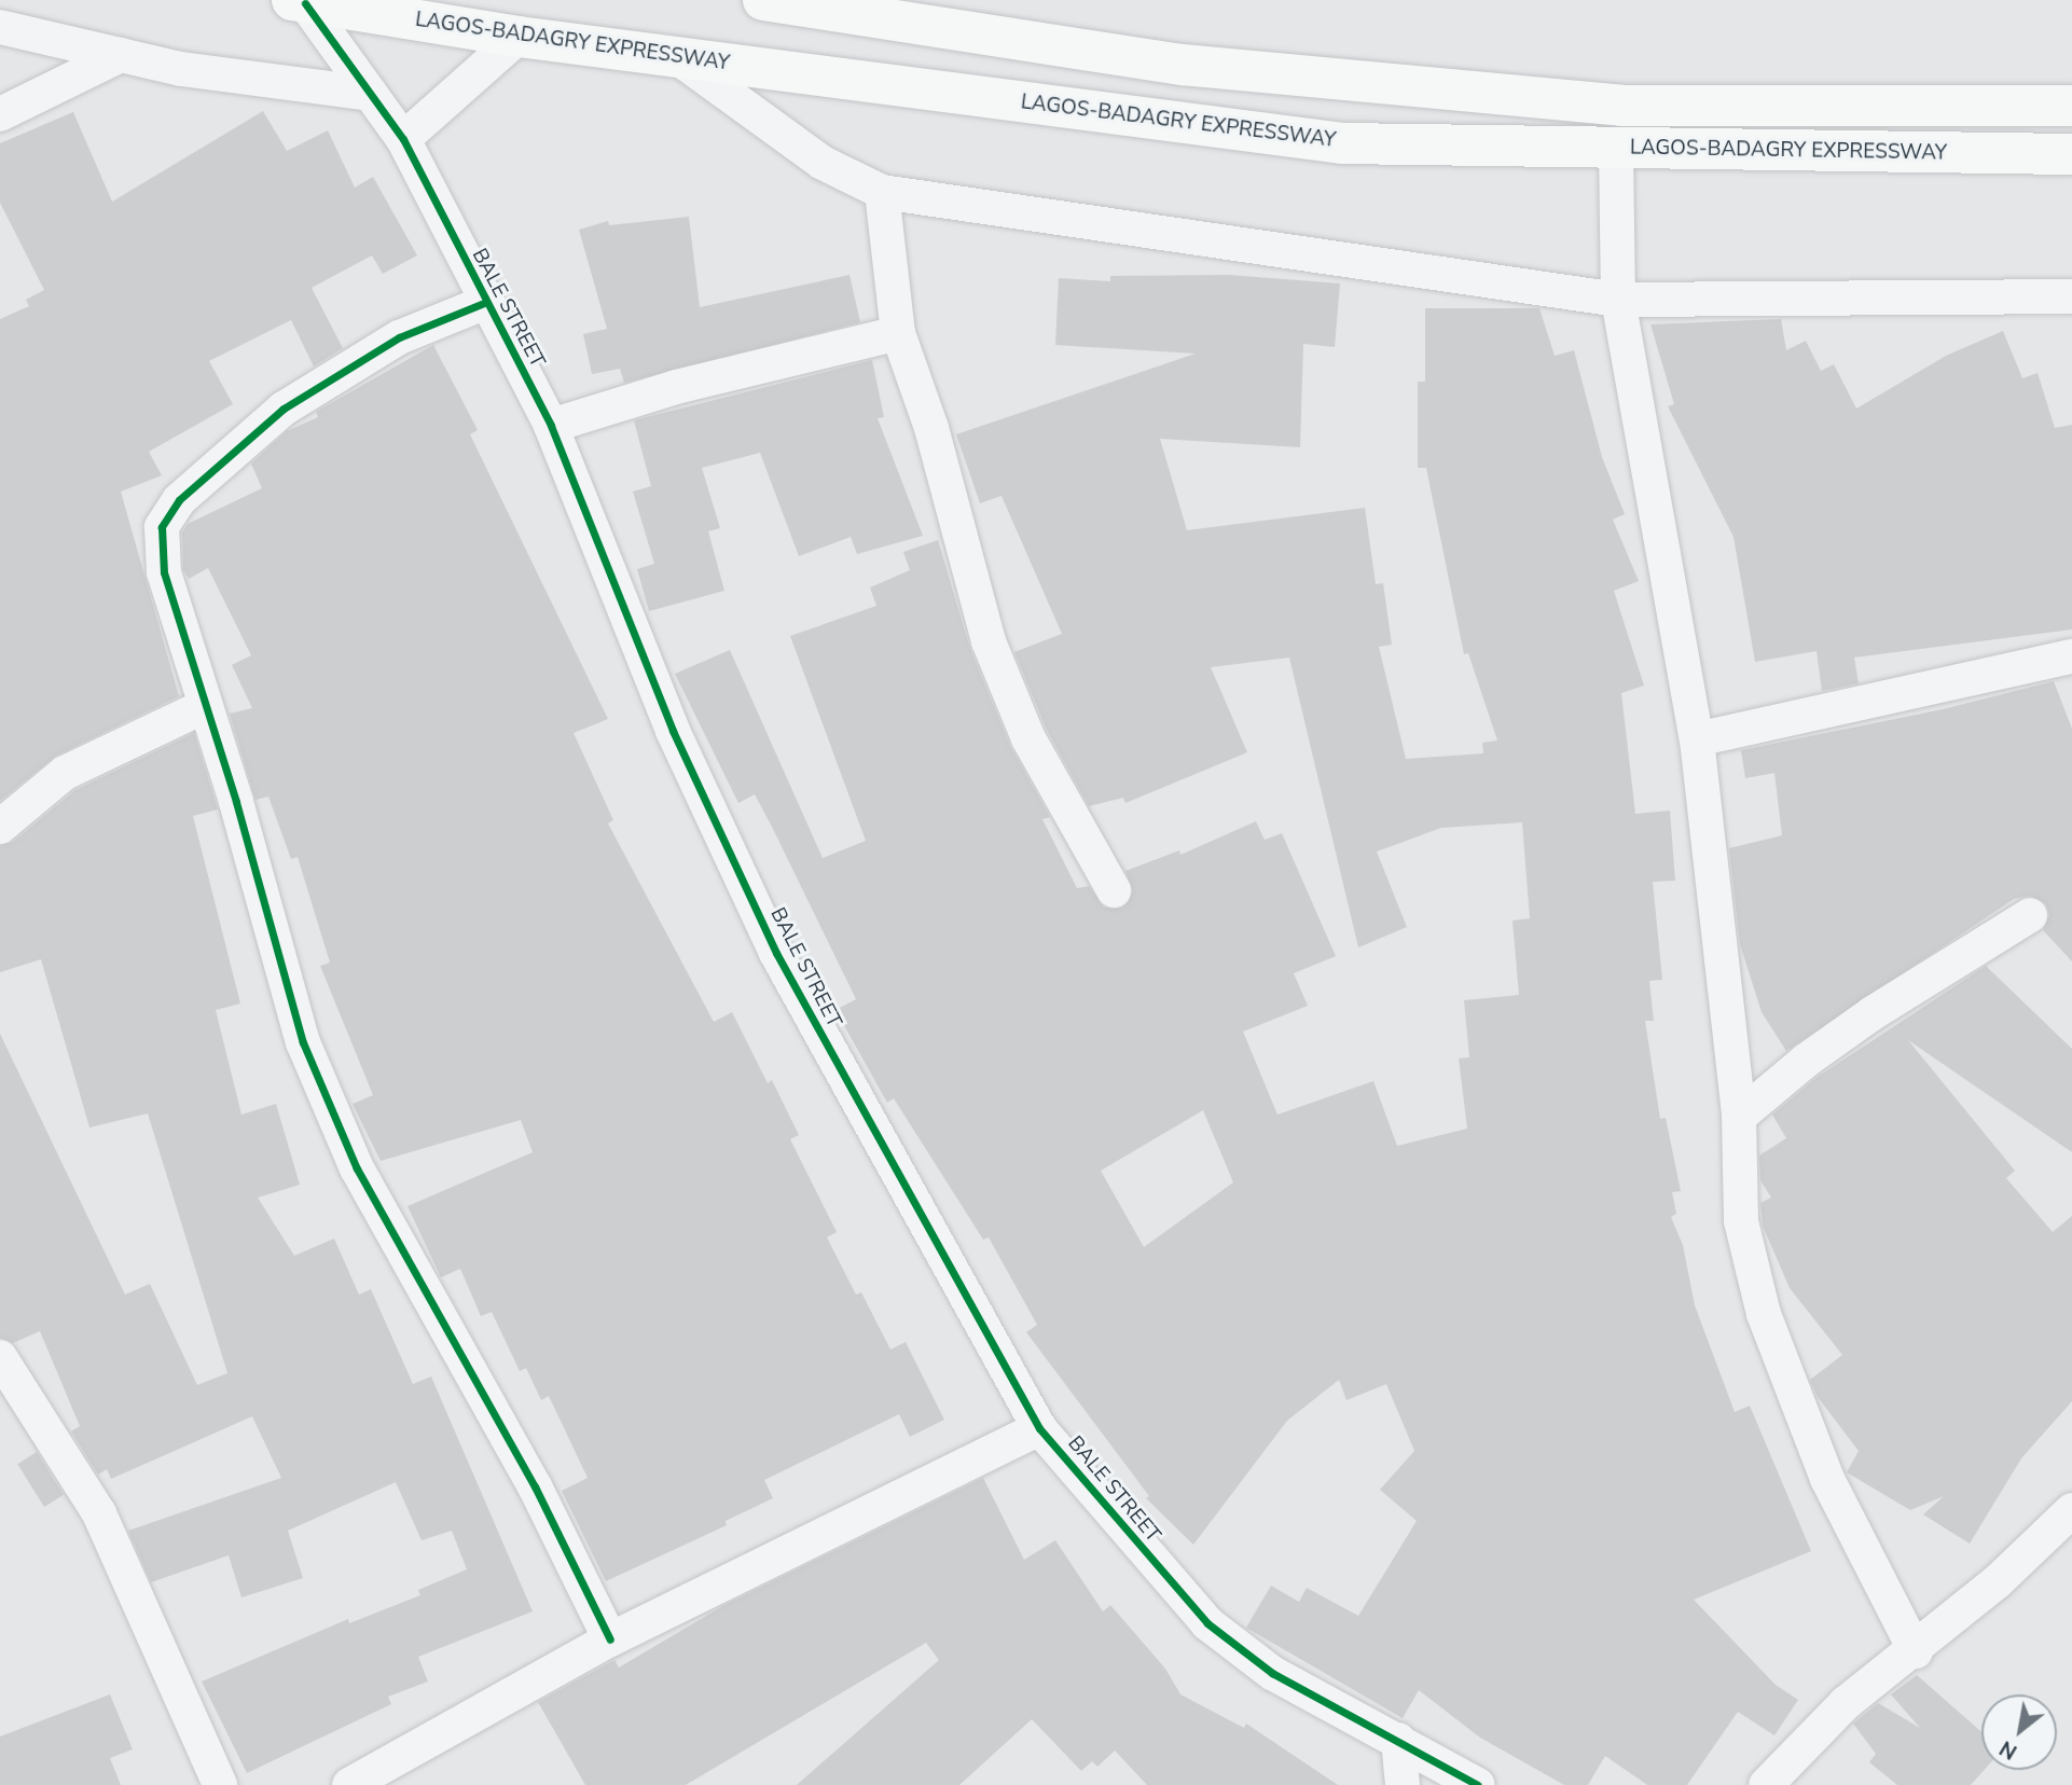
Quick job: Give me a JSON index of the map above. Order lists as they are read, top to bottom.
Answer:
{
  "streets": {
    "main road": ["LAGOS-BADAGRY EXPRESSWAY"],
    "street": ["BALE STREET"]
  },
  "crossings": [
    ["LAGOS-BADAGRY EXPRESSWAY", "BALE STREET"]
  ],
  "north": "bottom left"
}
